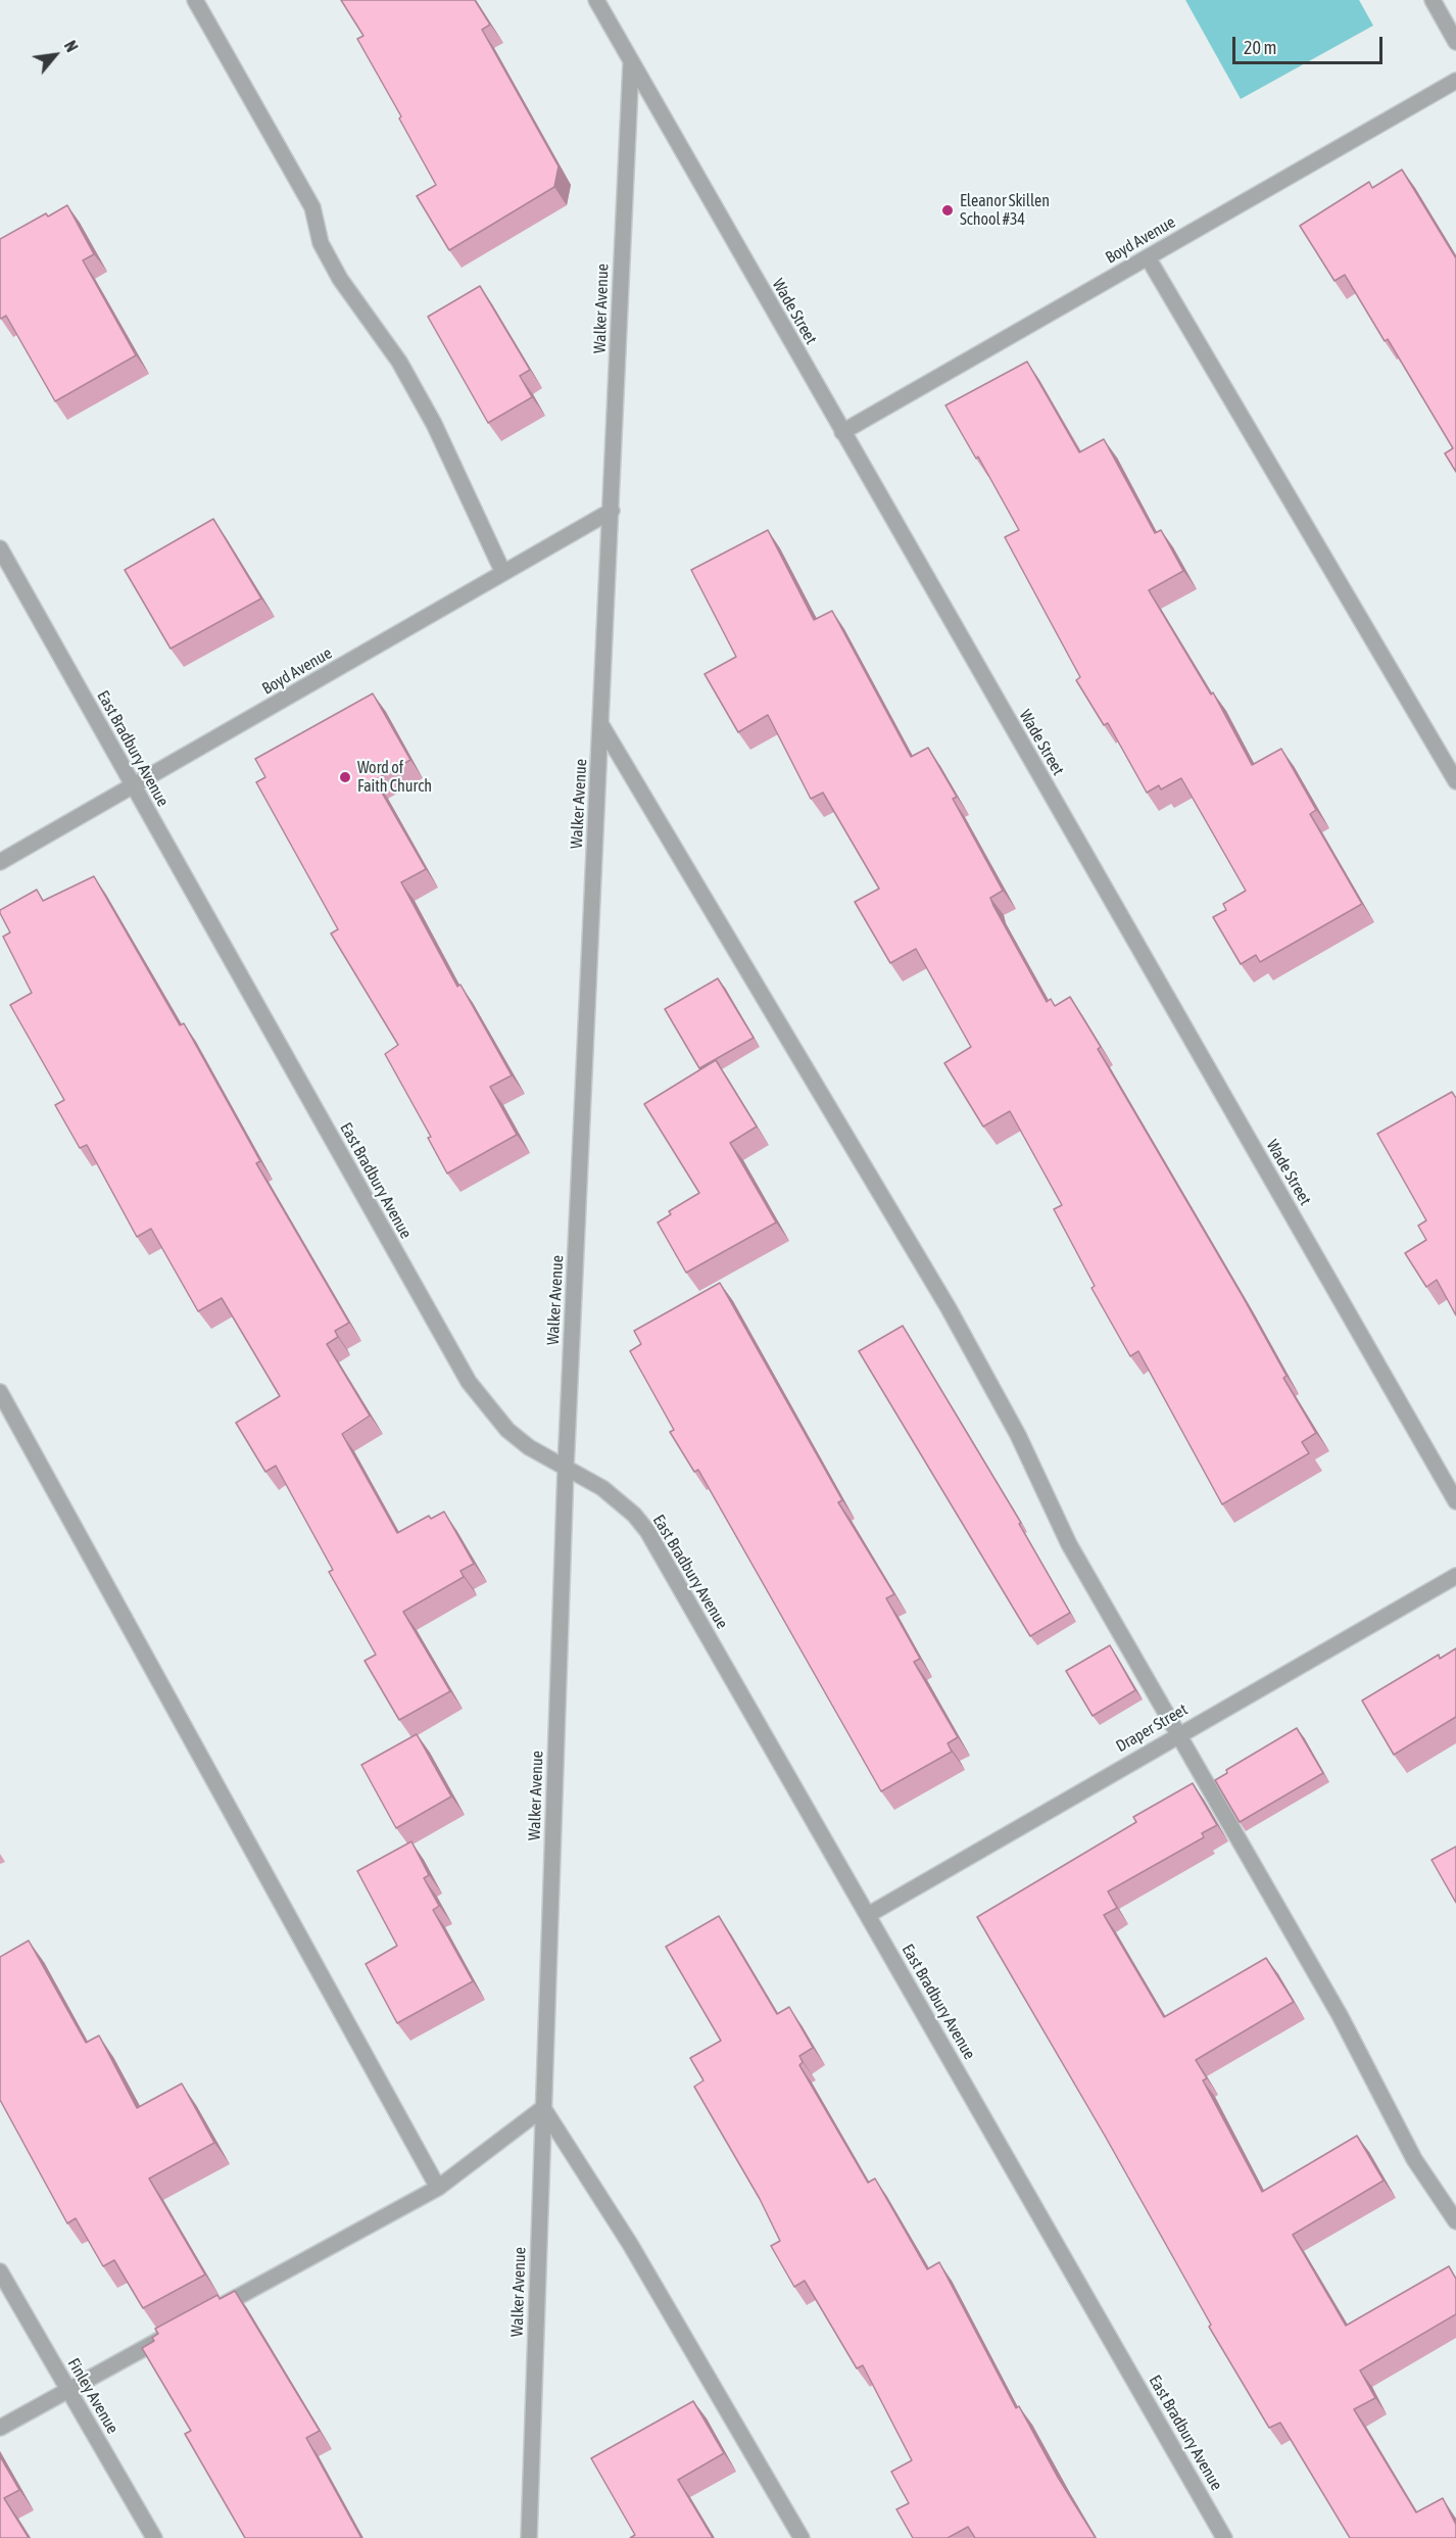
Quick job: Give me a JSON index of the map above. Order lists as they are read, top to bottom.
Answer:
{
  "streets": {
    "street": [
      "Boyd Avenue",
      "Walker Avenue",
      "Wade Street",
      "East Bradbury Avenue",
      "Draper Street",
      "Finley Avenue"
    ]
  },
  "crossings": [
    ["Boyd Avenue", "Walker Avenue"],
    ["Boyd Avenue", "Wade Street"],
    ["Boyd Avenue", "East Bradbury Avenue"],
    ["Walker Avenue", "Wade Street"],
    ["Walker Avenue", "East Bradbury Avenue"],
    ["East Bradbury Avenue", "Draper Street"]
  ],
  "places": ["Eleanor Skillen School #34", "Word of Faith Church"],
  "scale_bar": "20 m",
  "north": "top right"
}
